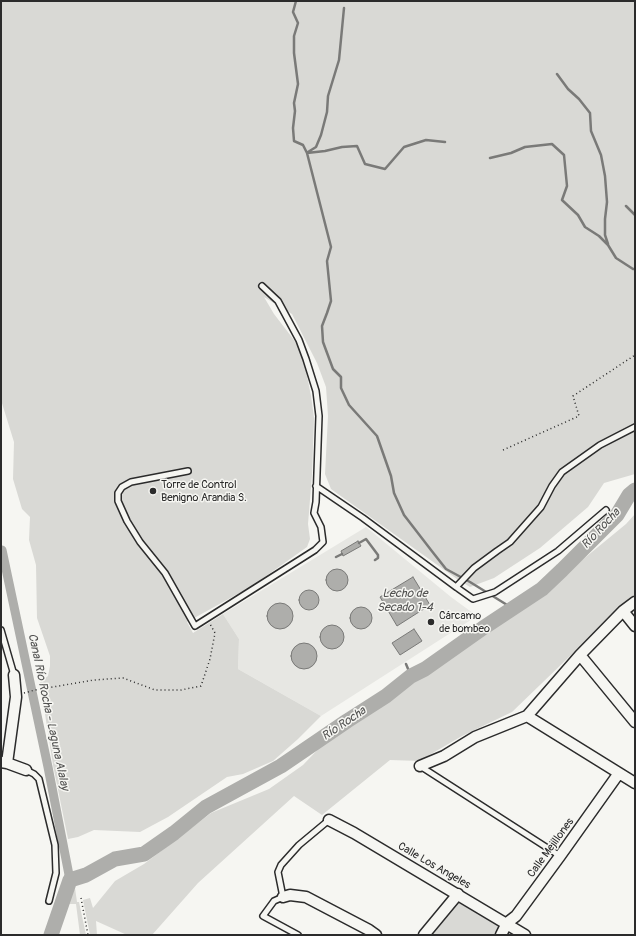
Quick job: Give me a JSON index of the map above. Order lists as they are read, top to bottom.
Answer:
{
  "streets": {
    "street": ["Calle Mejillones", "Calle Los Angeles"]
  },
  "crossings": [
    ["Calle Mejillones", "Calle Los Angeles"]
  ],
  "water": ["Río Rocha", "Lecho de Secado 1-4", "Canal Río Rocha - Laguna Alalay"],
  "places": ["Torre de Control Benigno Arandia S.", "Cárcamo de bombeo"]
}
